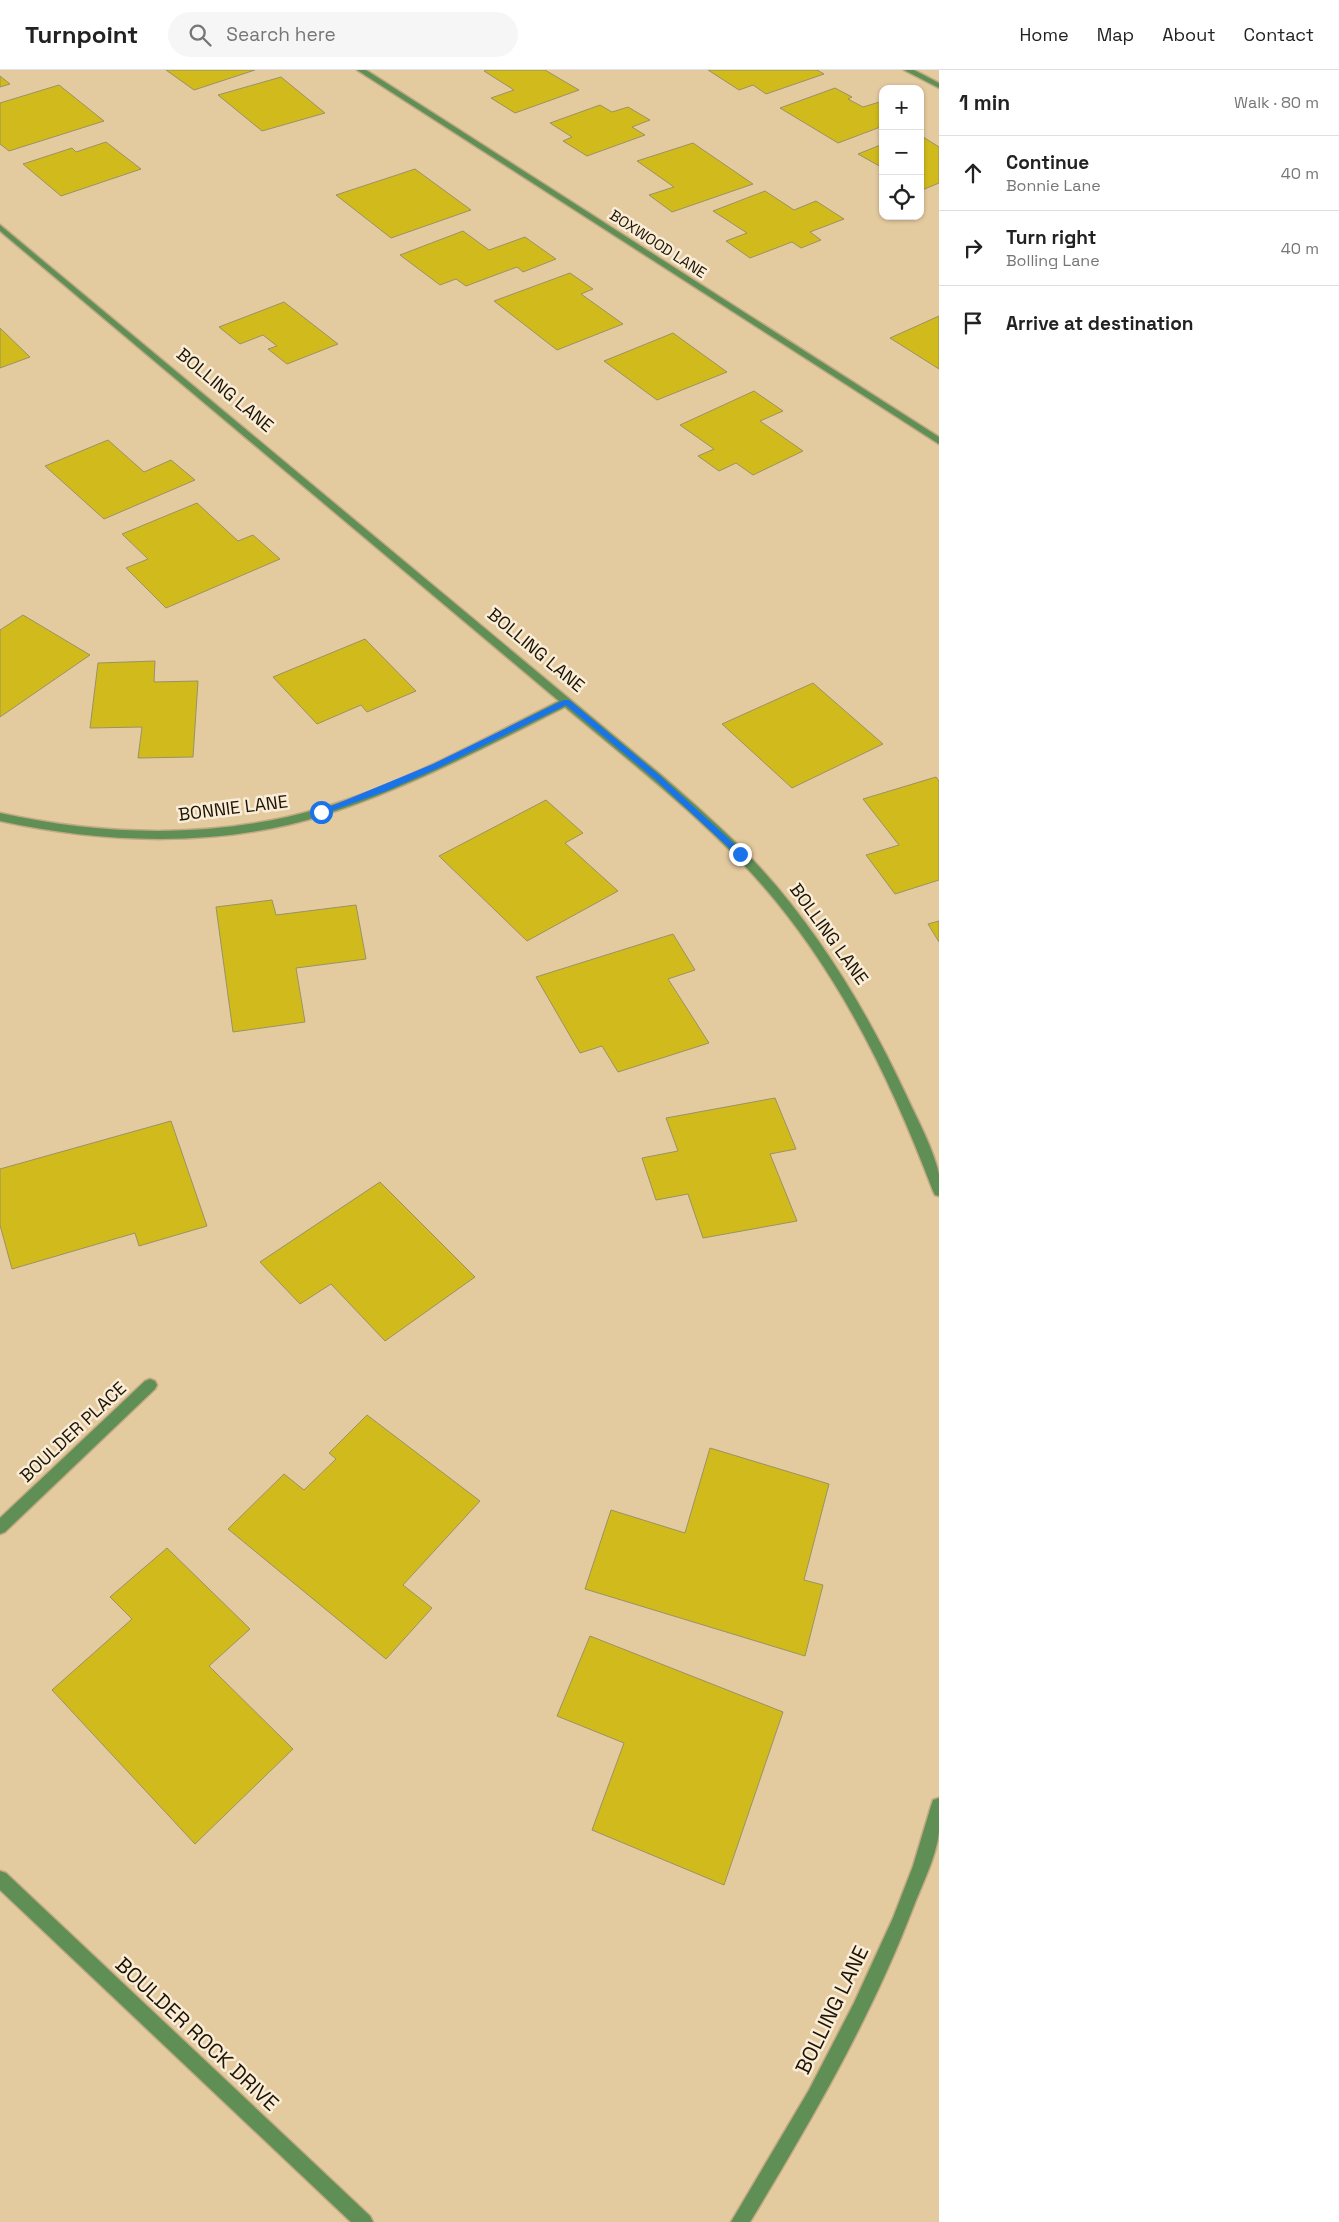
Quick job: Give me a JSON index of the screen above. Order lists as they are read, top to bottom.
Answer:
{
  "streets": {
    "street": [
      "BOXWOOD LANE",
      "BOLLING LANE",
      "BONNIE LANE",
      "BOULDER PLACE",
      "BOULDER ROCK DRIVE"
    ]
  },
  "crossings": [
    ["BOLLING LANE", "BONNIE LANE"]
  ],
  "page": {
    "header": "Turnpoint",
    "search": "Search here",
    "nav": [
      "Home",
      "Map",
      "About",
      "Contact"
    ],
    "heading": ["1 min", "Walk · 80 m"],
    "map_buttons": ["+", "−"],
    "list": [
      ["Continue", "Bonnie Lane", "40 m"],
      ["Turn right", "Bolling Lane", "40 m"],
      "Arrive at destination"
    ]
  }
}
